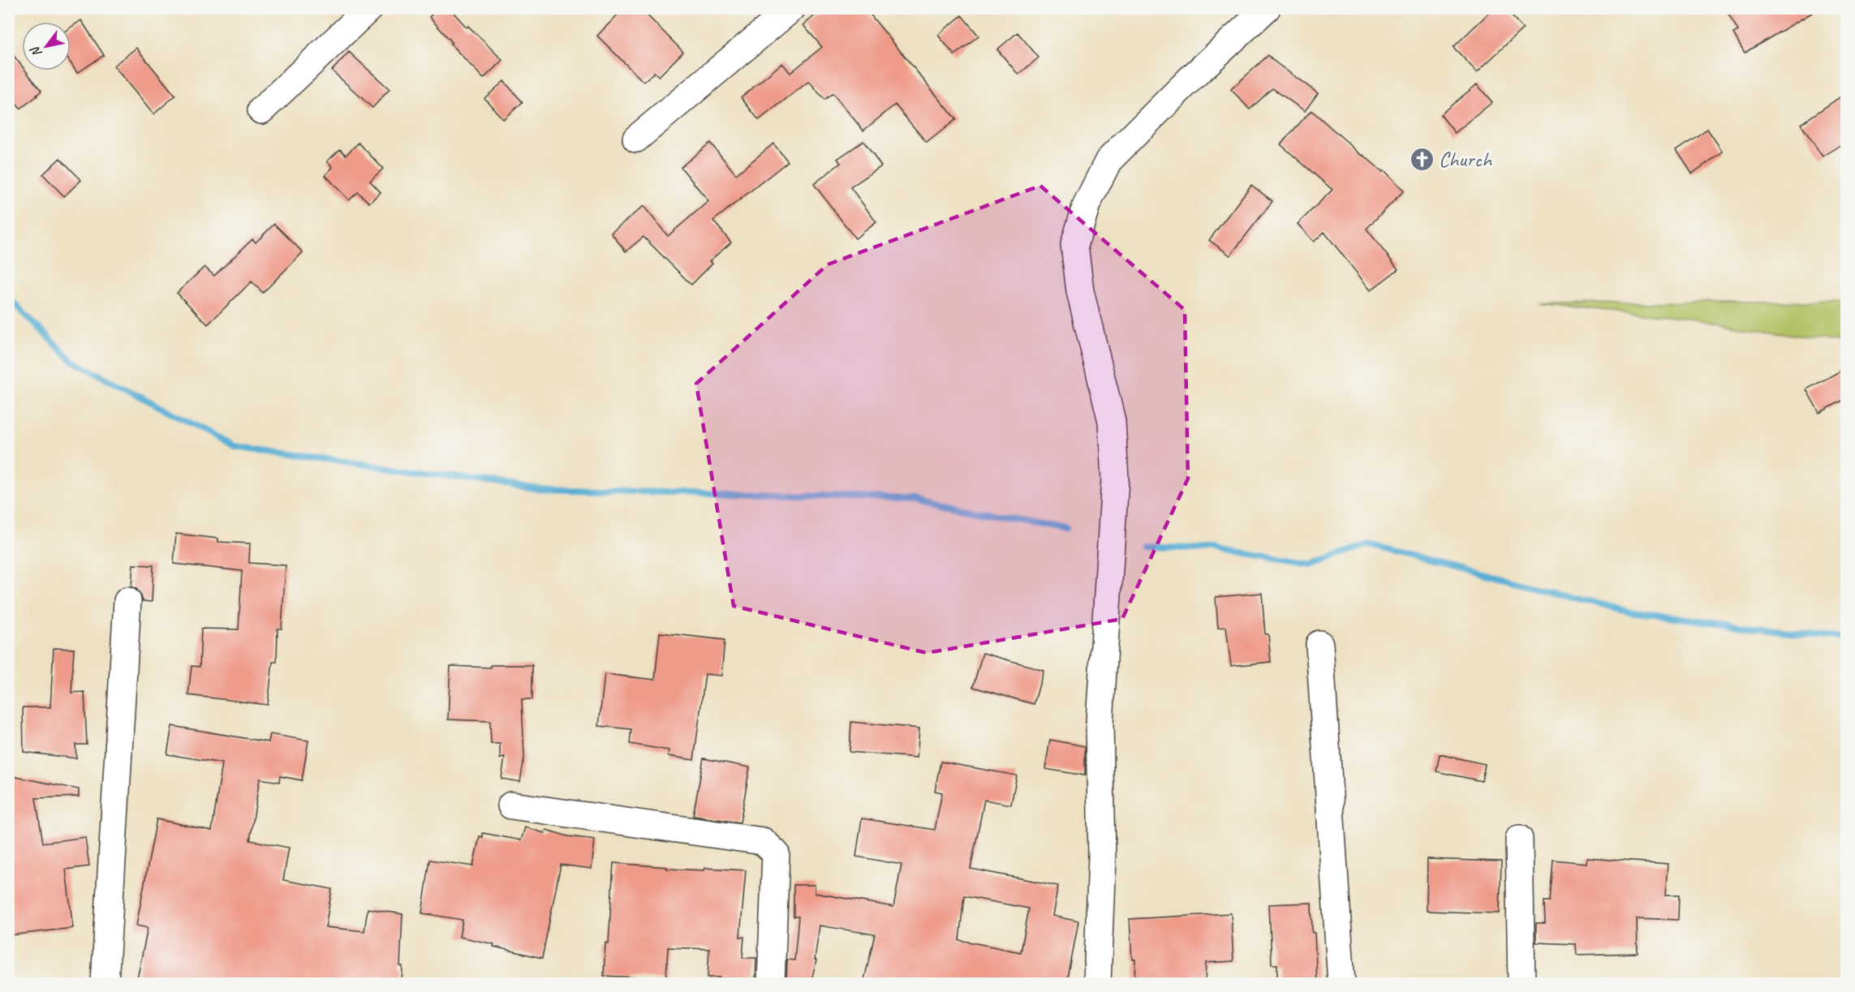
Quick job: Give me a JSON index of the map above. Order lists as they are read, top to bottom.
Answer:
{
  "places": {
    "church": ["Church"]
  },
  "north": "bottom left"
}
